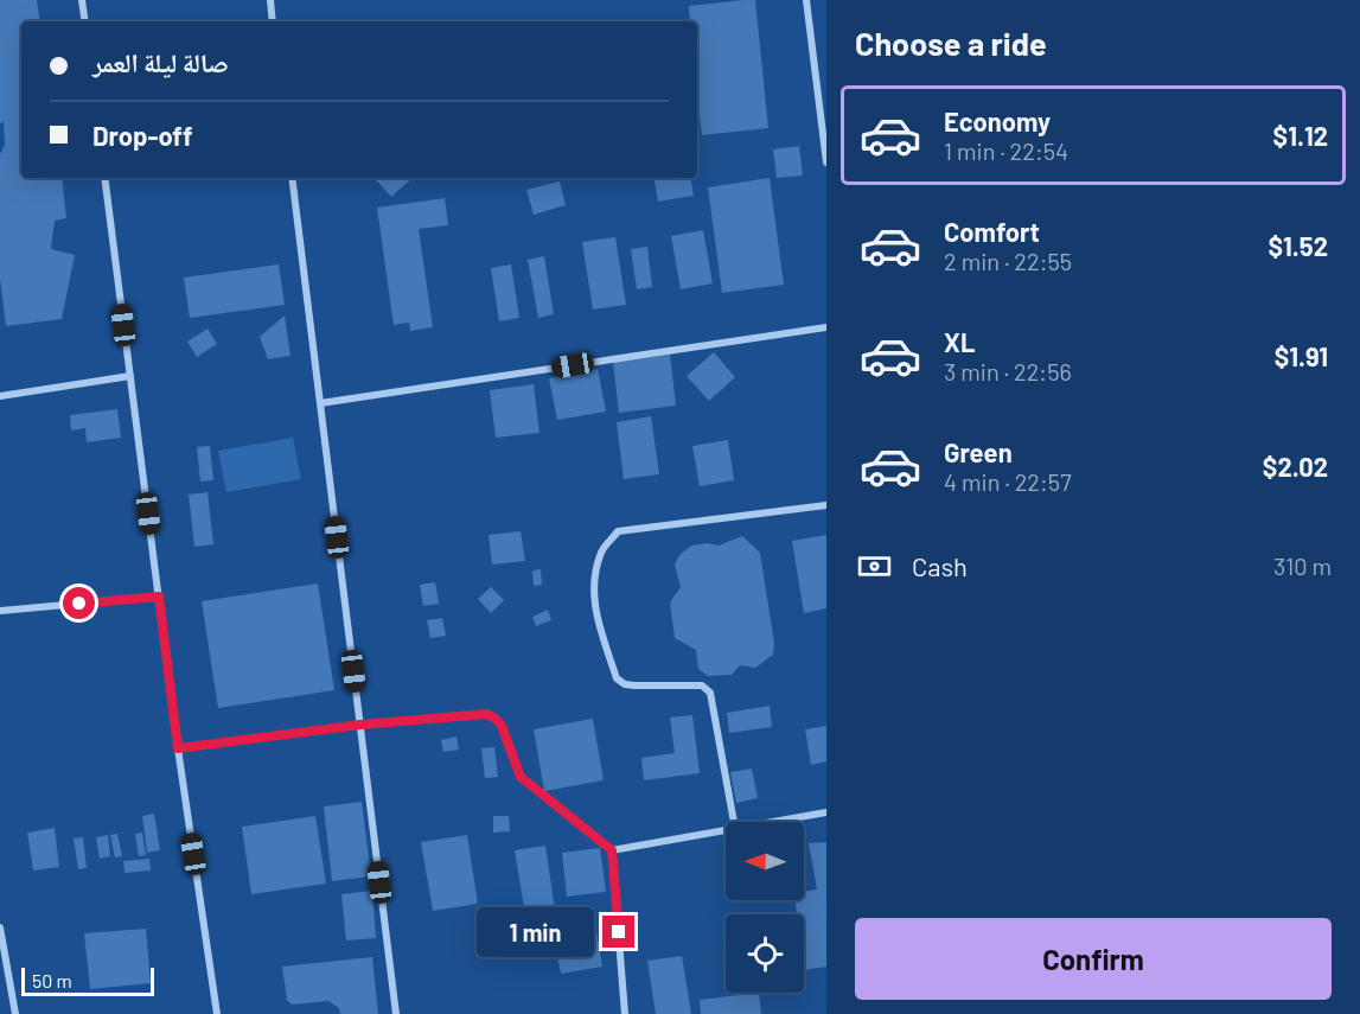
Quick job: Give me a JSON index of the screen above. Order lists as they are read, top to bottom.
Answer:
{
  "scale_bar": "50 m",
  "north": "left",
  "page": {
    "heading": "Choose a ride",
    "banner": ["صالة ليلة العمر", "Drop-off"],
    "list": [
      {
        "name": "Economy",
        "note": "1 min · 22:54",
        "value": "$1.12"
      },
      {
        "name": "Comfort",
        "note": "2 min · 22:55",
        "value": "$1.52"
      },
      {
        "name": "XL",
        "note": "3 min · 22:56",
        "value": "$1.91"
      },
      {
        "name": "Green",
        "note": "4 min · 22:57",
        "value": "$2.02"
      }
    ],
    "pay": ["Cash", "310 m"],
    "buttons": "Confirm",
    "bubble": "1 min",
    "scale": "50 m"
  }
}
